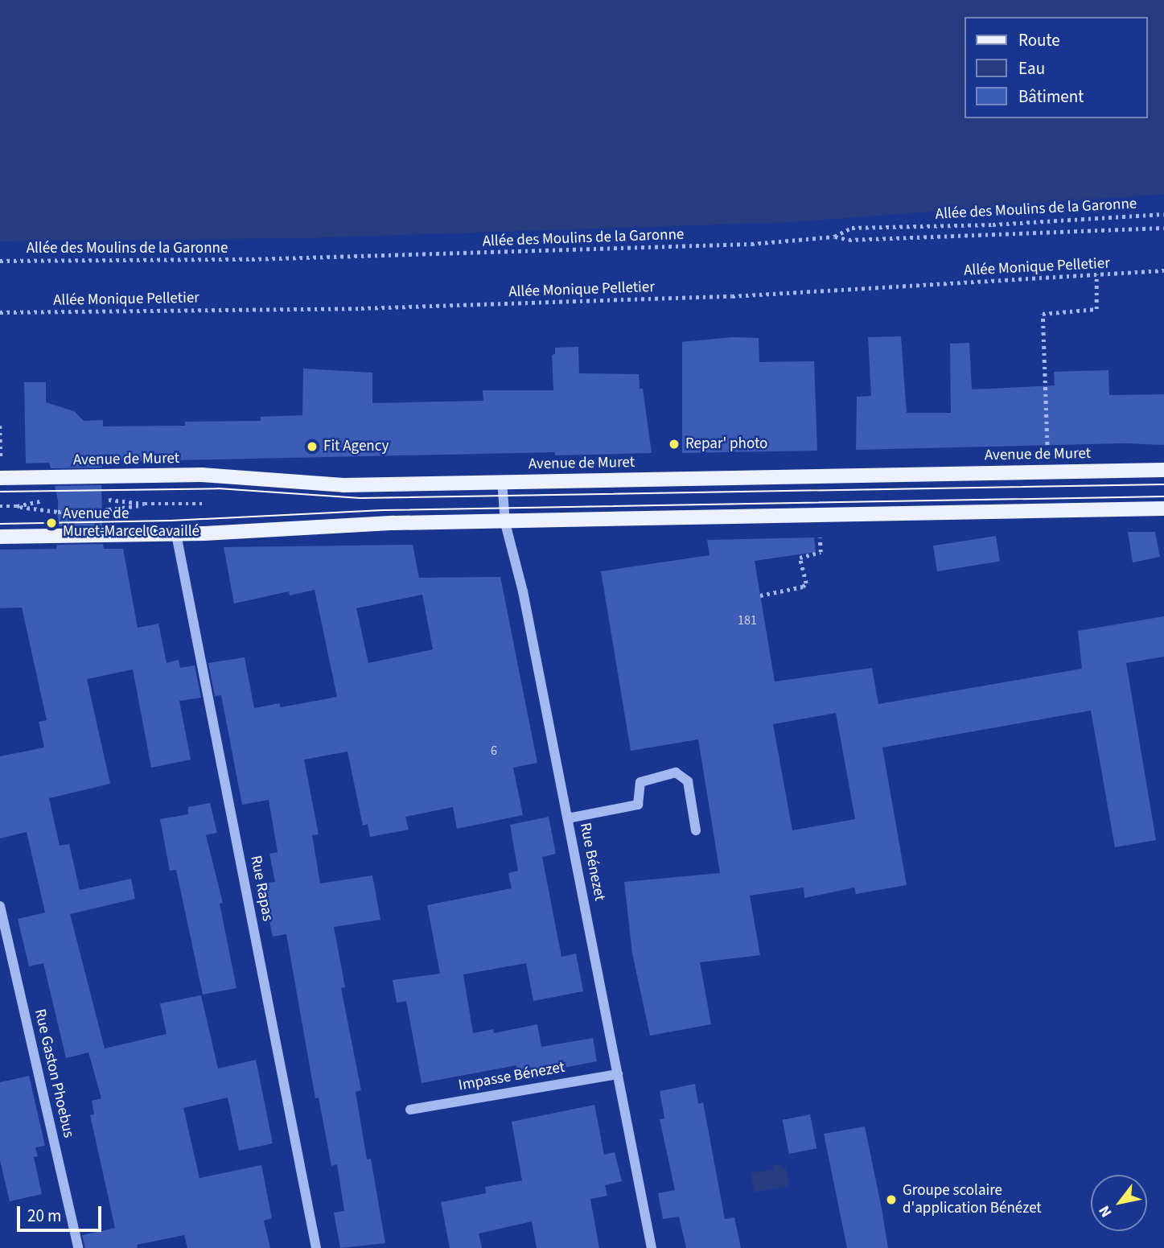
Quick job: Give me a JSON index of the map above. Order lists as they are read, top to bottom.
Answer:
{
  "streets": {
    "main road": ["Avenue de Muret"],
    "street": [
      "Rue Bénezet",
      "Rue Rapas",
      "Rue Gaston Phoebus",
      "Impasse Bénezet"
    ],
    "path": ["Allée des Moulins de la Garonne", "Allée Monique Pelletier"]
  },
  "crossings": [
    ["Avenue de Muret", "Rue Bénezet"],
    ["Rue Bénezet", "Impasse Bénezet"]
  ],
  "places": [
    "Repar' photo",
    "Fit Agency",
    "Avenue de Muret-Marcel Cavaillé",
    "Groupe scolaire d'application Bénézet"
  ],
  "house_numbers": ["181", "6"],
  "legend": ["Route", "Eau", "Bâtiment"],
  "scale_bar": "20 m",
  "north": "bottom left"
}
